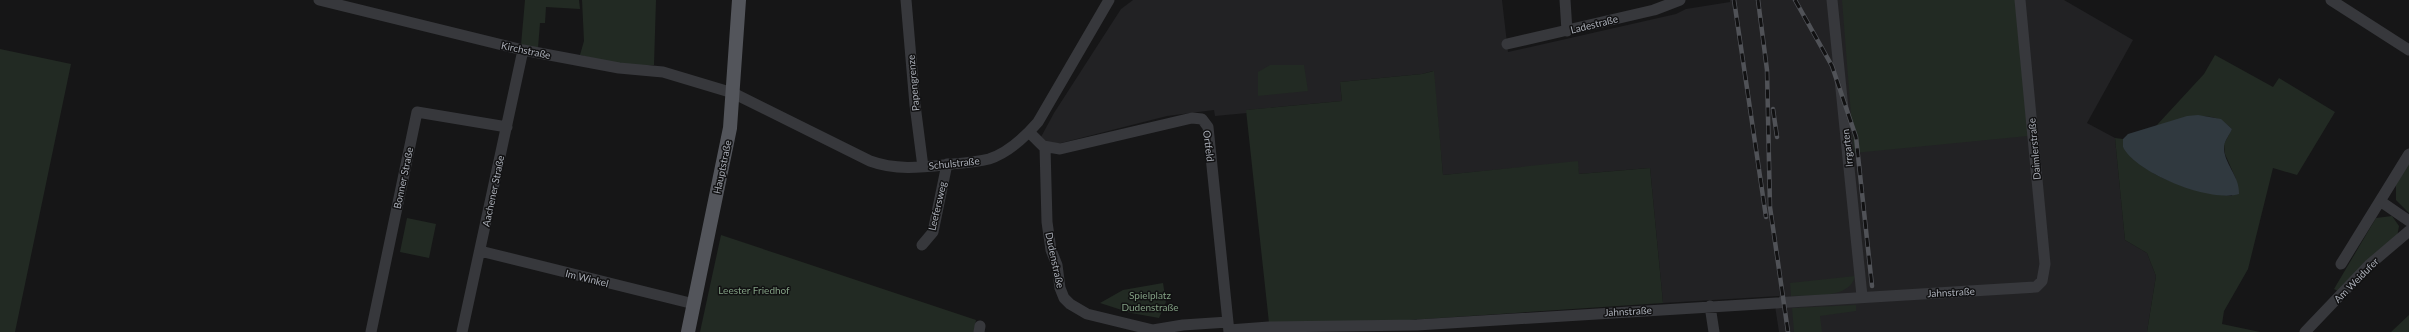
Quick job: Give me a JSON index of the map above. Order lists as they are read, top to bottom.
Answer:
{
  "streets": {
    "main road": ["Hauptstraße"],
    "street": [
      "Ladestraße",
      "Kirchstraße",
      "Papengrenze",
      "Ortfeld",
      "Irrgarten",
      "Daimlerstraße",
      "Schulstraße",
      "Bonner Straße",
      "Aachener Straße",
      "Leefersweg",
      "Dudenstraße",
      "Im Winkel",
      "Am Weidufer",
      "Jahnstraße"
    ]
  },
  "crossings": [
    ["Kirchstraße", "Schulstraße"],
    ["Kirchstraße", "Hauptstraße"],
    ["Kirchstraße", "Aachener Straße"],
    ["Papengrenze", "Schulstraße"],
    ["Ortfeld", "Dudenstraße"],
    ["Ortfeld", "Jahnstraße"],
    ["Irrgarten", "Jahnstraße"],
    ["Daimlerstraße", "Jahnstraße"],
    ["Schulstraße", "Hauptstraße"],
    ["Schulstraße", "Leefersweg"],
    ["Hauptstraße", "Im Winkel"],
    ["Bonner Straße", "Aachener Straße"],
    ["Aachener Straße", "Im Winkel"],
    ["Dudenstraße", "Jahnstraße"]
  ],
  "parks": ["Leester Friedhof", "Spielplatz Dudenstraße"]
}
